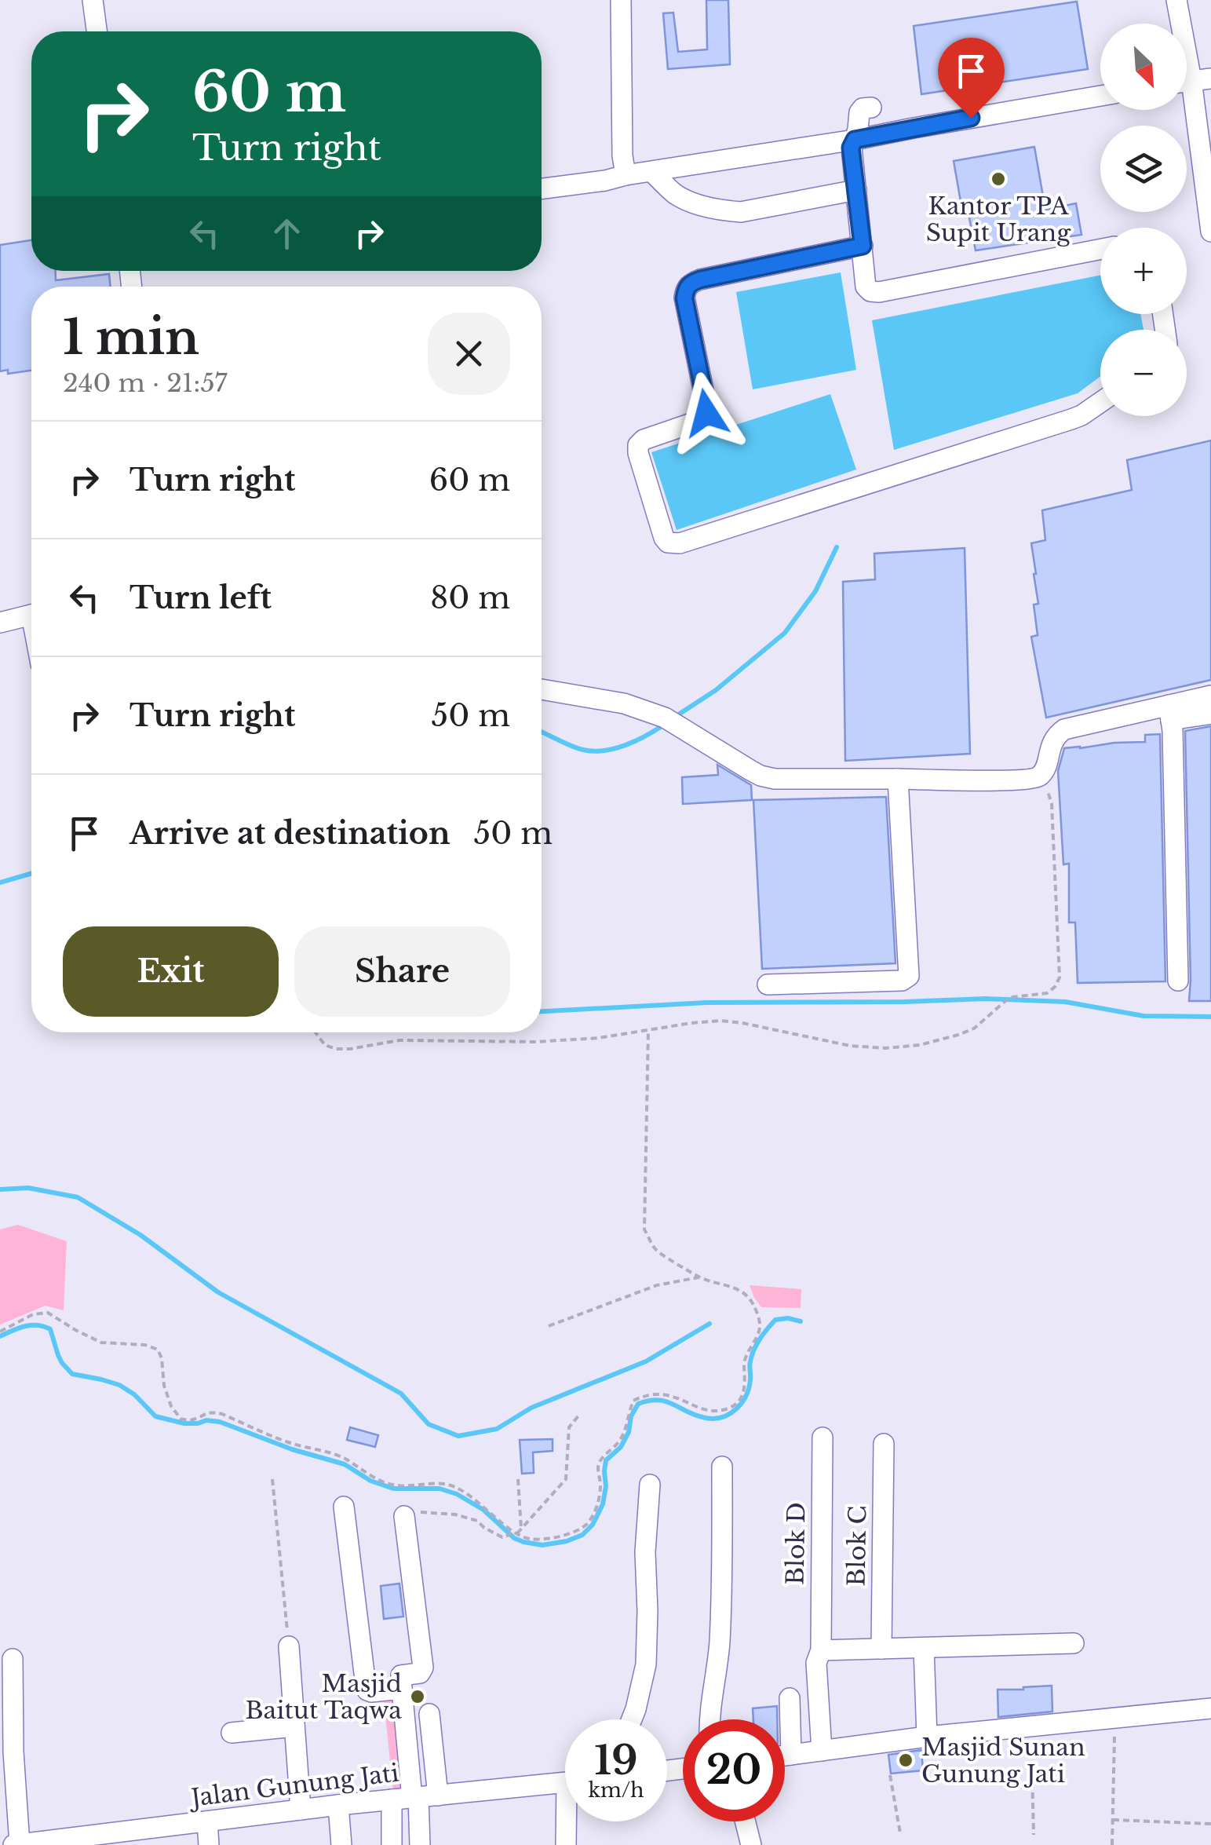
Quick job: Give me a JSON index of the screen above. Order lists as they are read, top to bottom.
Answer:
{
  "streets": {
    "street": ["Blok D", "Blok C", "Jalan Gunung Jati"]
  },
  "places": ["Kantor TPA Supit Urang", "Masjid Baitut Taqwa", "Masjid Sunan Gunung Jati"],
  "north": "bottom right",
  "page": {
    "map_buttons": ["+", "−"],
    "turn": ["60 m", "Turn right"],
    "heading": ["1 min", "240 m · 21:57"],
    "list": [
      {
        "name": "Turn right",
        "value": "60 m"
      },
      {
        "name": "Turn left",
        "value": "80 m"
      },
      {
        "name": "Turn right",
        "value": "50 m"
      },
      {
        "name": "Arrive at destination",
        "value": "50 m"
      }
    ],
    "buttons": ["Exit", "Share"],
    "speed": "19 km/h",
    "limit": "20"
  }
}
